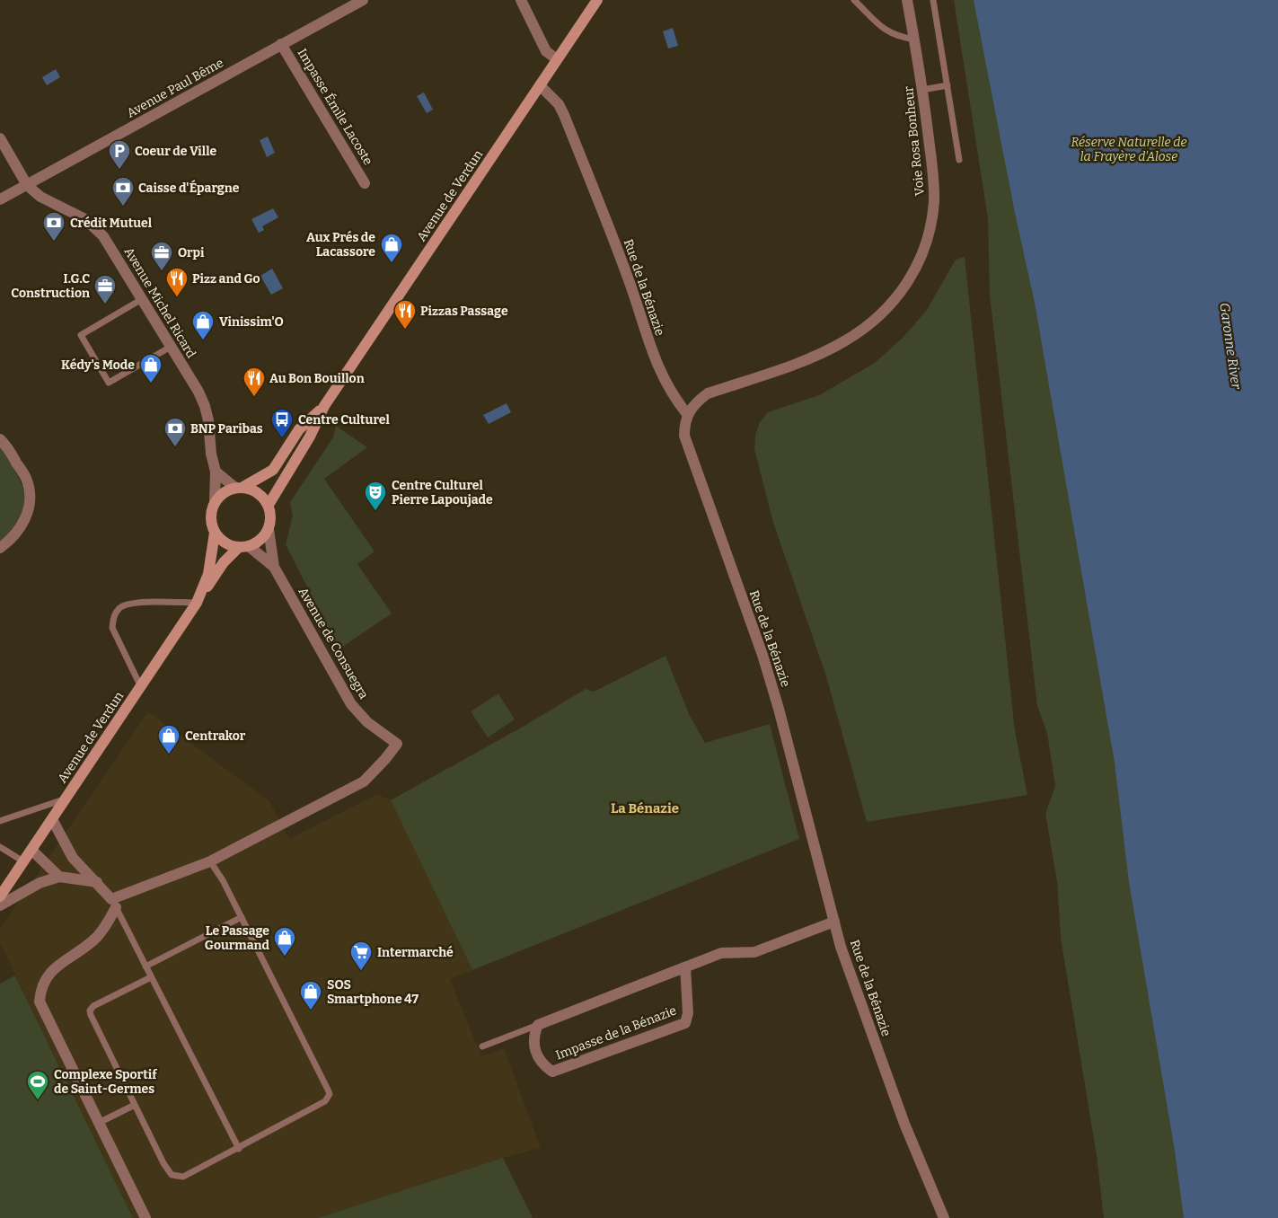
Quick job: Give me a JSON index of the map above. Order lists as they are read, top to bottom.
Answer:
{
  "streets": {
    "main road": ["Avenue de Verdun"],
    "street": [
      "Avenue Paul Bême",
      "Impasse Émile Lacoste",
      "Voie Rosa Bonheur",
      "Rue de la Bénazie",
      "Avenue Michel Ricard",
      "Avenue de Consuegra",
      "Impasse de la Bénazie"
    ]
  },
  "crossings": [
    ["Avenue Paul Bême", "Impasse Émile Lacoste"],
    ["Avenue Paul Bême", "Avenue Michel Ricard"],
    ["Voie Rosa Bonheur", "Rue de la Bénazie"],
    ["Avenue de Verdun", "Rue de la Bénazie"],
    ["Avenue de Verdun", "Avenue Michel Ricard"],
    ["Avenue de Verdun", "Avenue de Consuegra"],
    ["Avenue Michel Ricard", "Avenue de Consuegra"]
  ],
  "districts": ["La Bénazie"],
  "water": ["Garonne River"],
  "parks": ["Réserve Naturelle de la Frayère d'Alose"],
  "places": {
    "parking": ["Coeur de Ville"],
    "bank": ["Caisse d'Épargne", "Crédit Mutuel", "BNP Paribas"],
    "shop": [
      "Aux Prés de Lacassore",
      "Vinissim'O",
      "Kédy's Mode",
      "Centrakor",
      "Le Passage Gourmand",
      "SOS Smartphone 47"
    ],
    "office": ["Orpi", "I.G.C Construction"],
    "restaurant": ["Pizz and Go", "Pizzas Passage", "Au Bon Bouillon"],
    "bus stop": ["Centre Culturel"],
    "theatre": ["Centre Culturel Pierre Lapoujade"],
    "supermarket": ["Intermarché"],
    "sports": ["Complexe Sportif de Saint-Germes"]
  }
}
